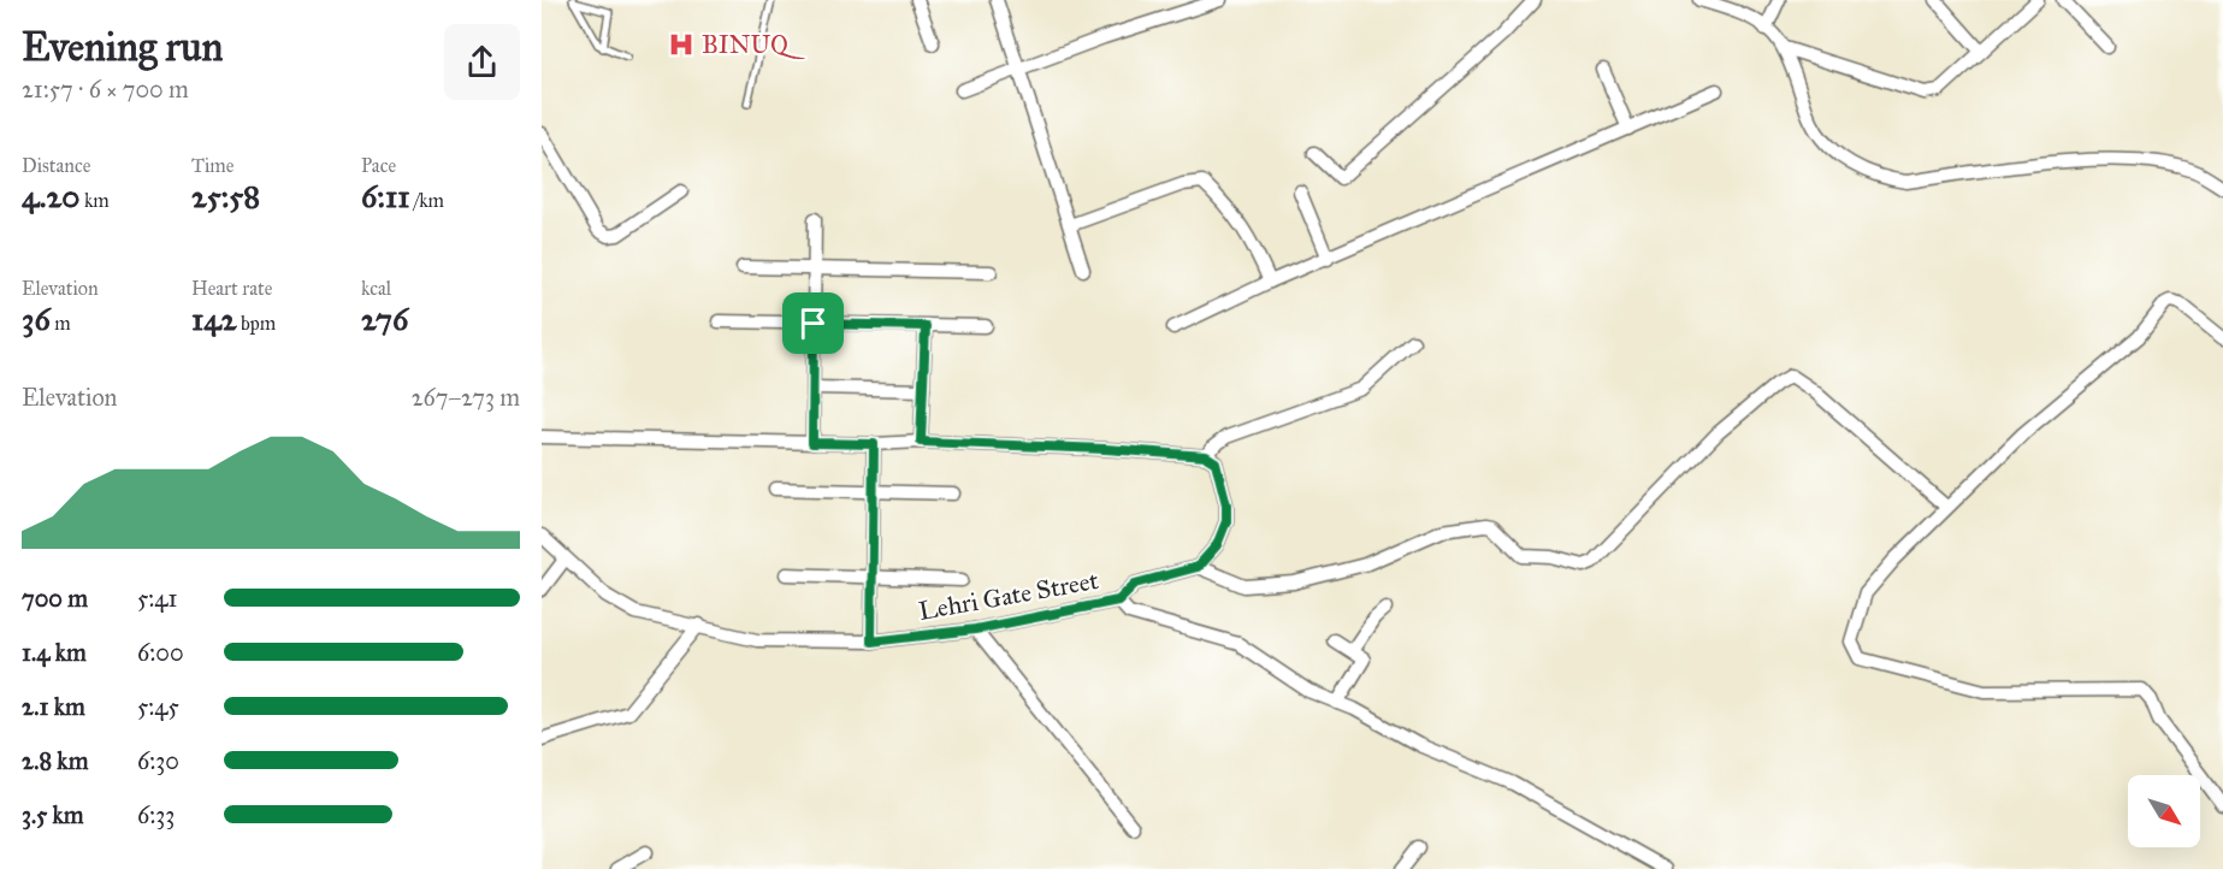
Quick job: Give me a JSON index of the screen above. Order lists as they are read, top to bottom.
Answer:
{
  "streets": {
    "street": ["Lehri Gate Street"]
  },
  "places": {
    "hospital": ["BINUQ"]
  },
  "north": "bottom right",
  "page": {
    "heading": ["Evening run", "21:57 · 6 × 700 m"],
    "stats": [
      ["Distance", "4.20 km"],
      ["Time", "25:58"],
      ["Pace", "6:11 /km"],
      ["Elevation", "36 m"],
      ["Heart rate", "142 bpm"],
      ["kcal", "276"]
    ],
    "chart": ["Elevation", "267–273 m"],
    "list": [
      {
        "name": "700 m",
        "note": "5:41"
      },
      {
        "name": "1.4 km",
        "note": "6:00"
      },
      {
        "name": "2.1 km",
        "note": "5:45"
      },
      {
        "name": "2.8 km",
        "note": "6:30"
      },
      {
        "name": "3.5 km",
        "note": "6:33"
      }
    ]
  }
}
